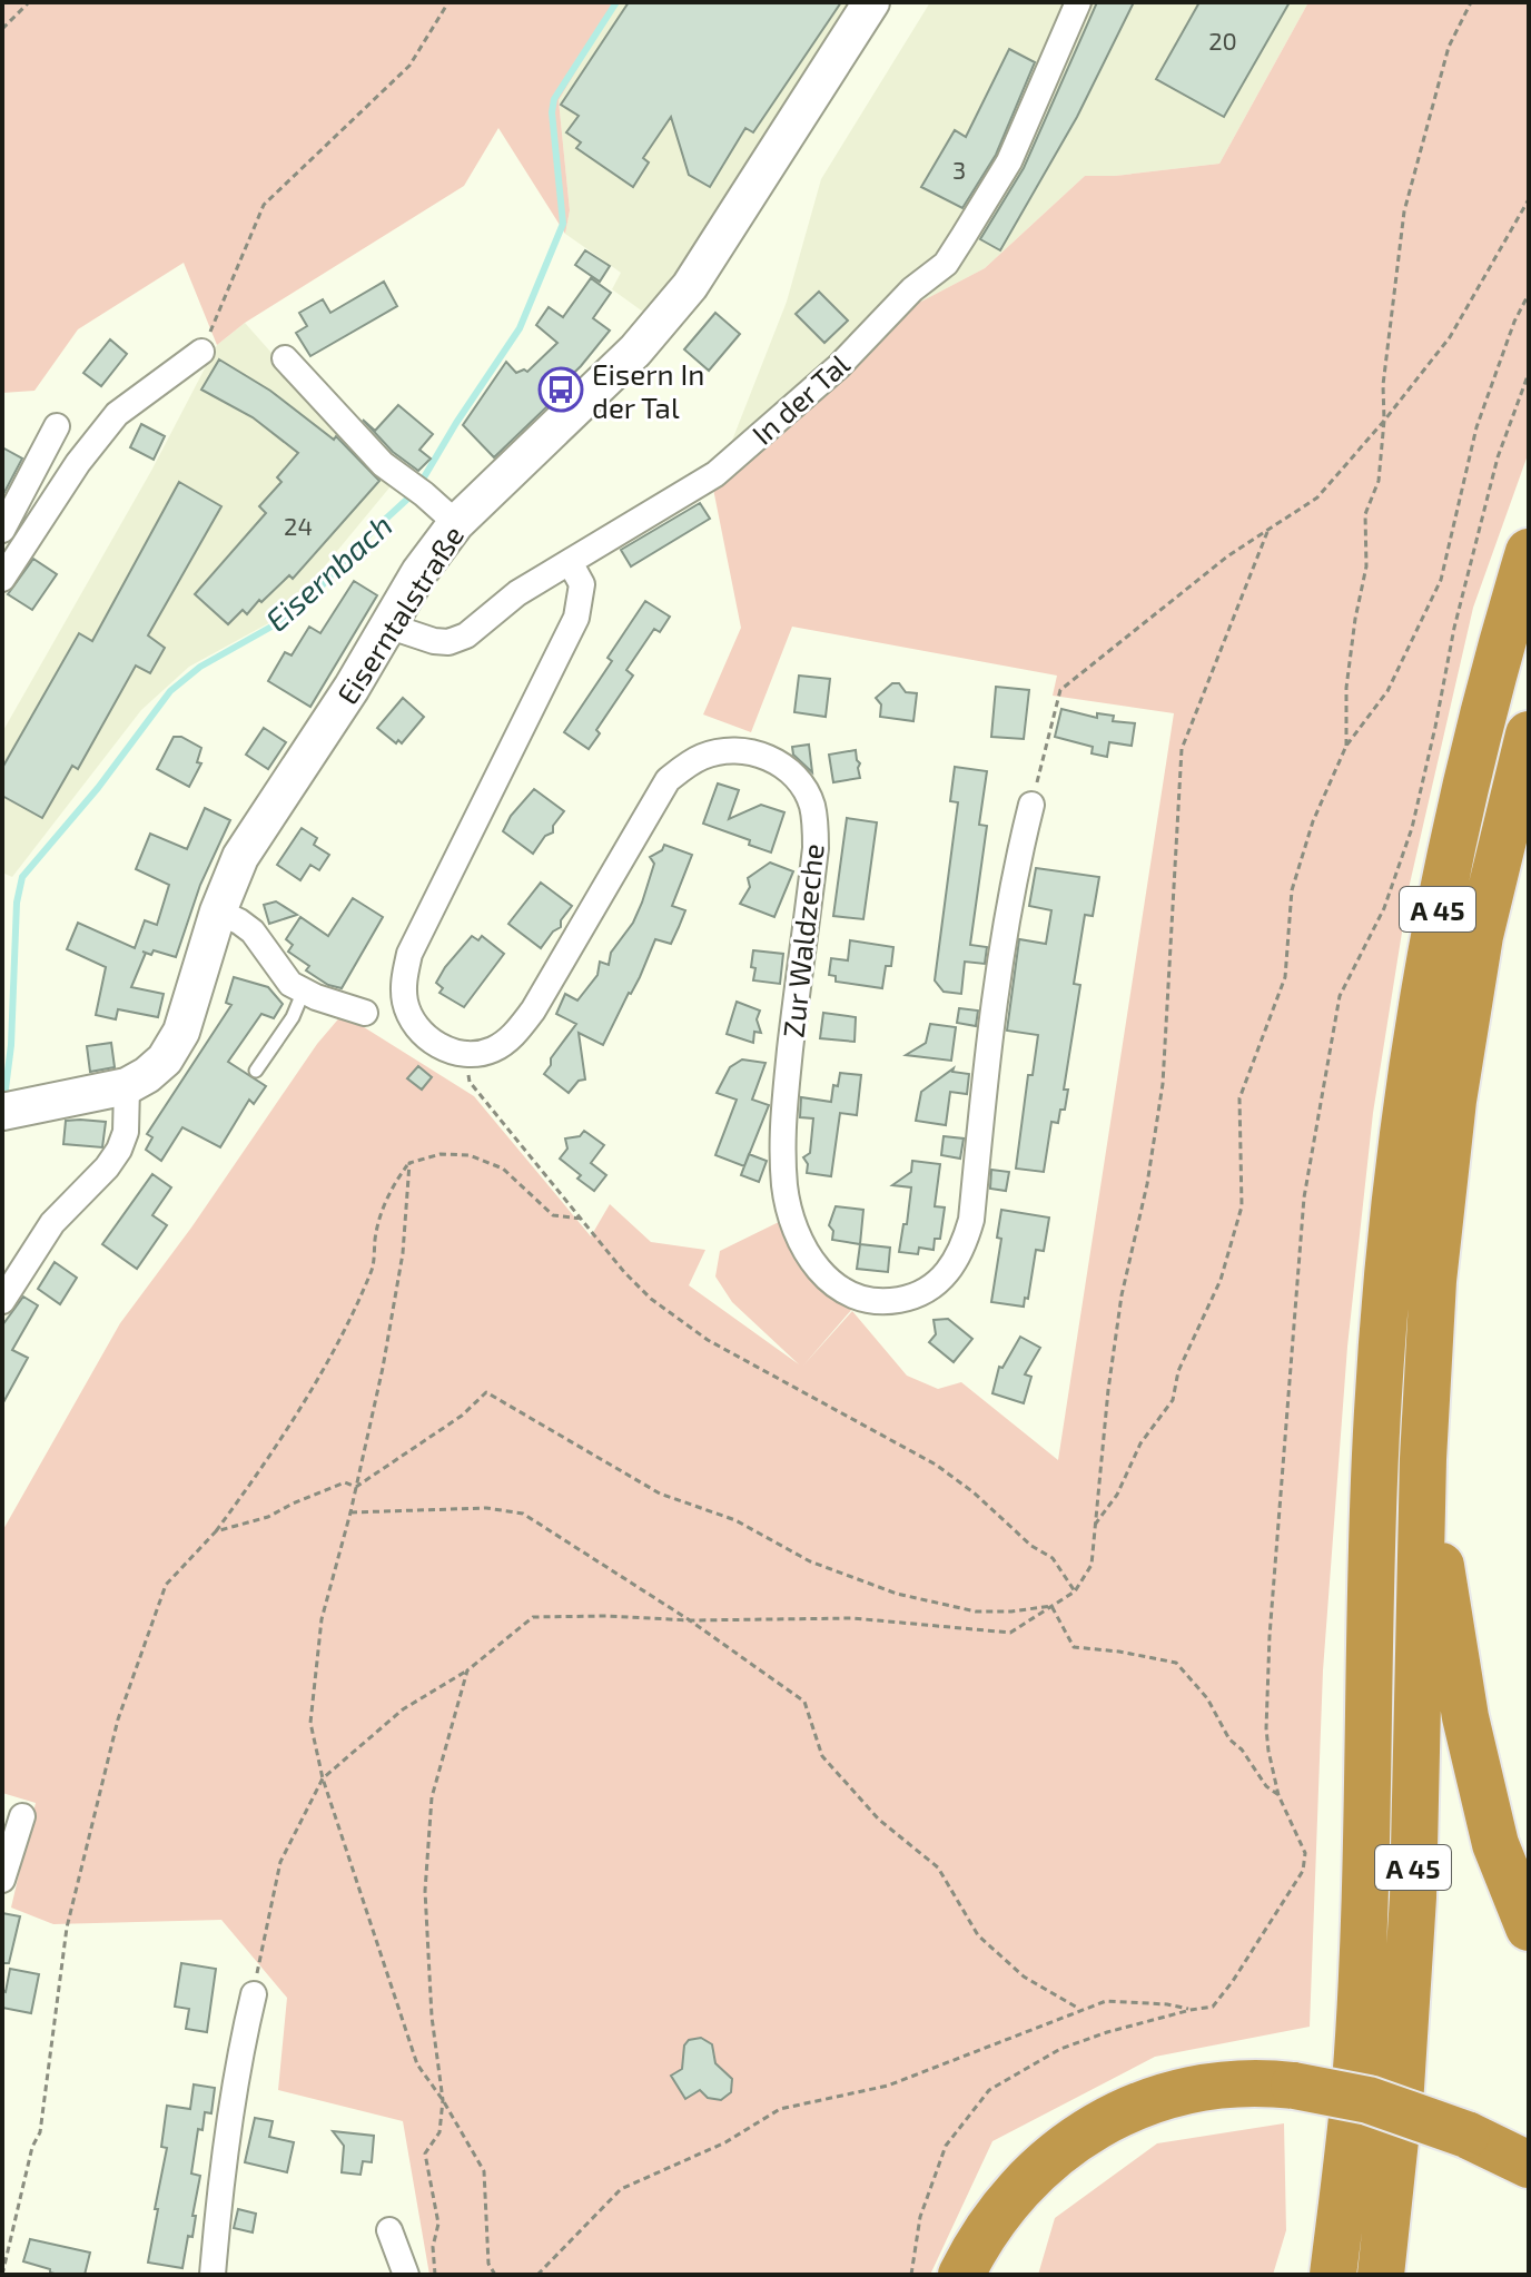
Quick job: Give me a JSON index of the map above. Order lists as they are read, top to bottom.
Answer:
{
  "streets": {
    "highway": ["A 45"],
    "main road": ["Eiserntalstraße"],
    "street": ["In der Tal", "Zur Waldzeche"]
  },
  "crossings": [
    ["In der Tal", "Eiserntalstraße"]
  ],
  "water": ["Eisernbach"],
  "places": {
    "bus stop": ["Eisern In der Tal"]
  },
  "house_numbers": ["20", "3", "24"]
}
